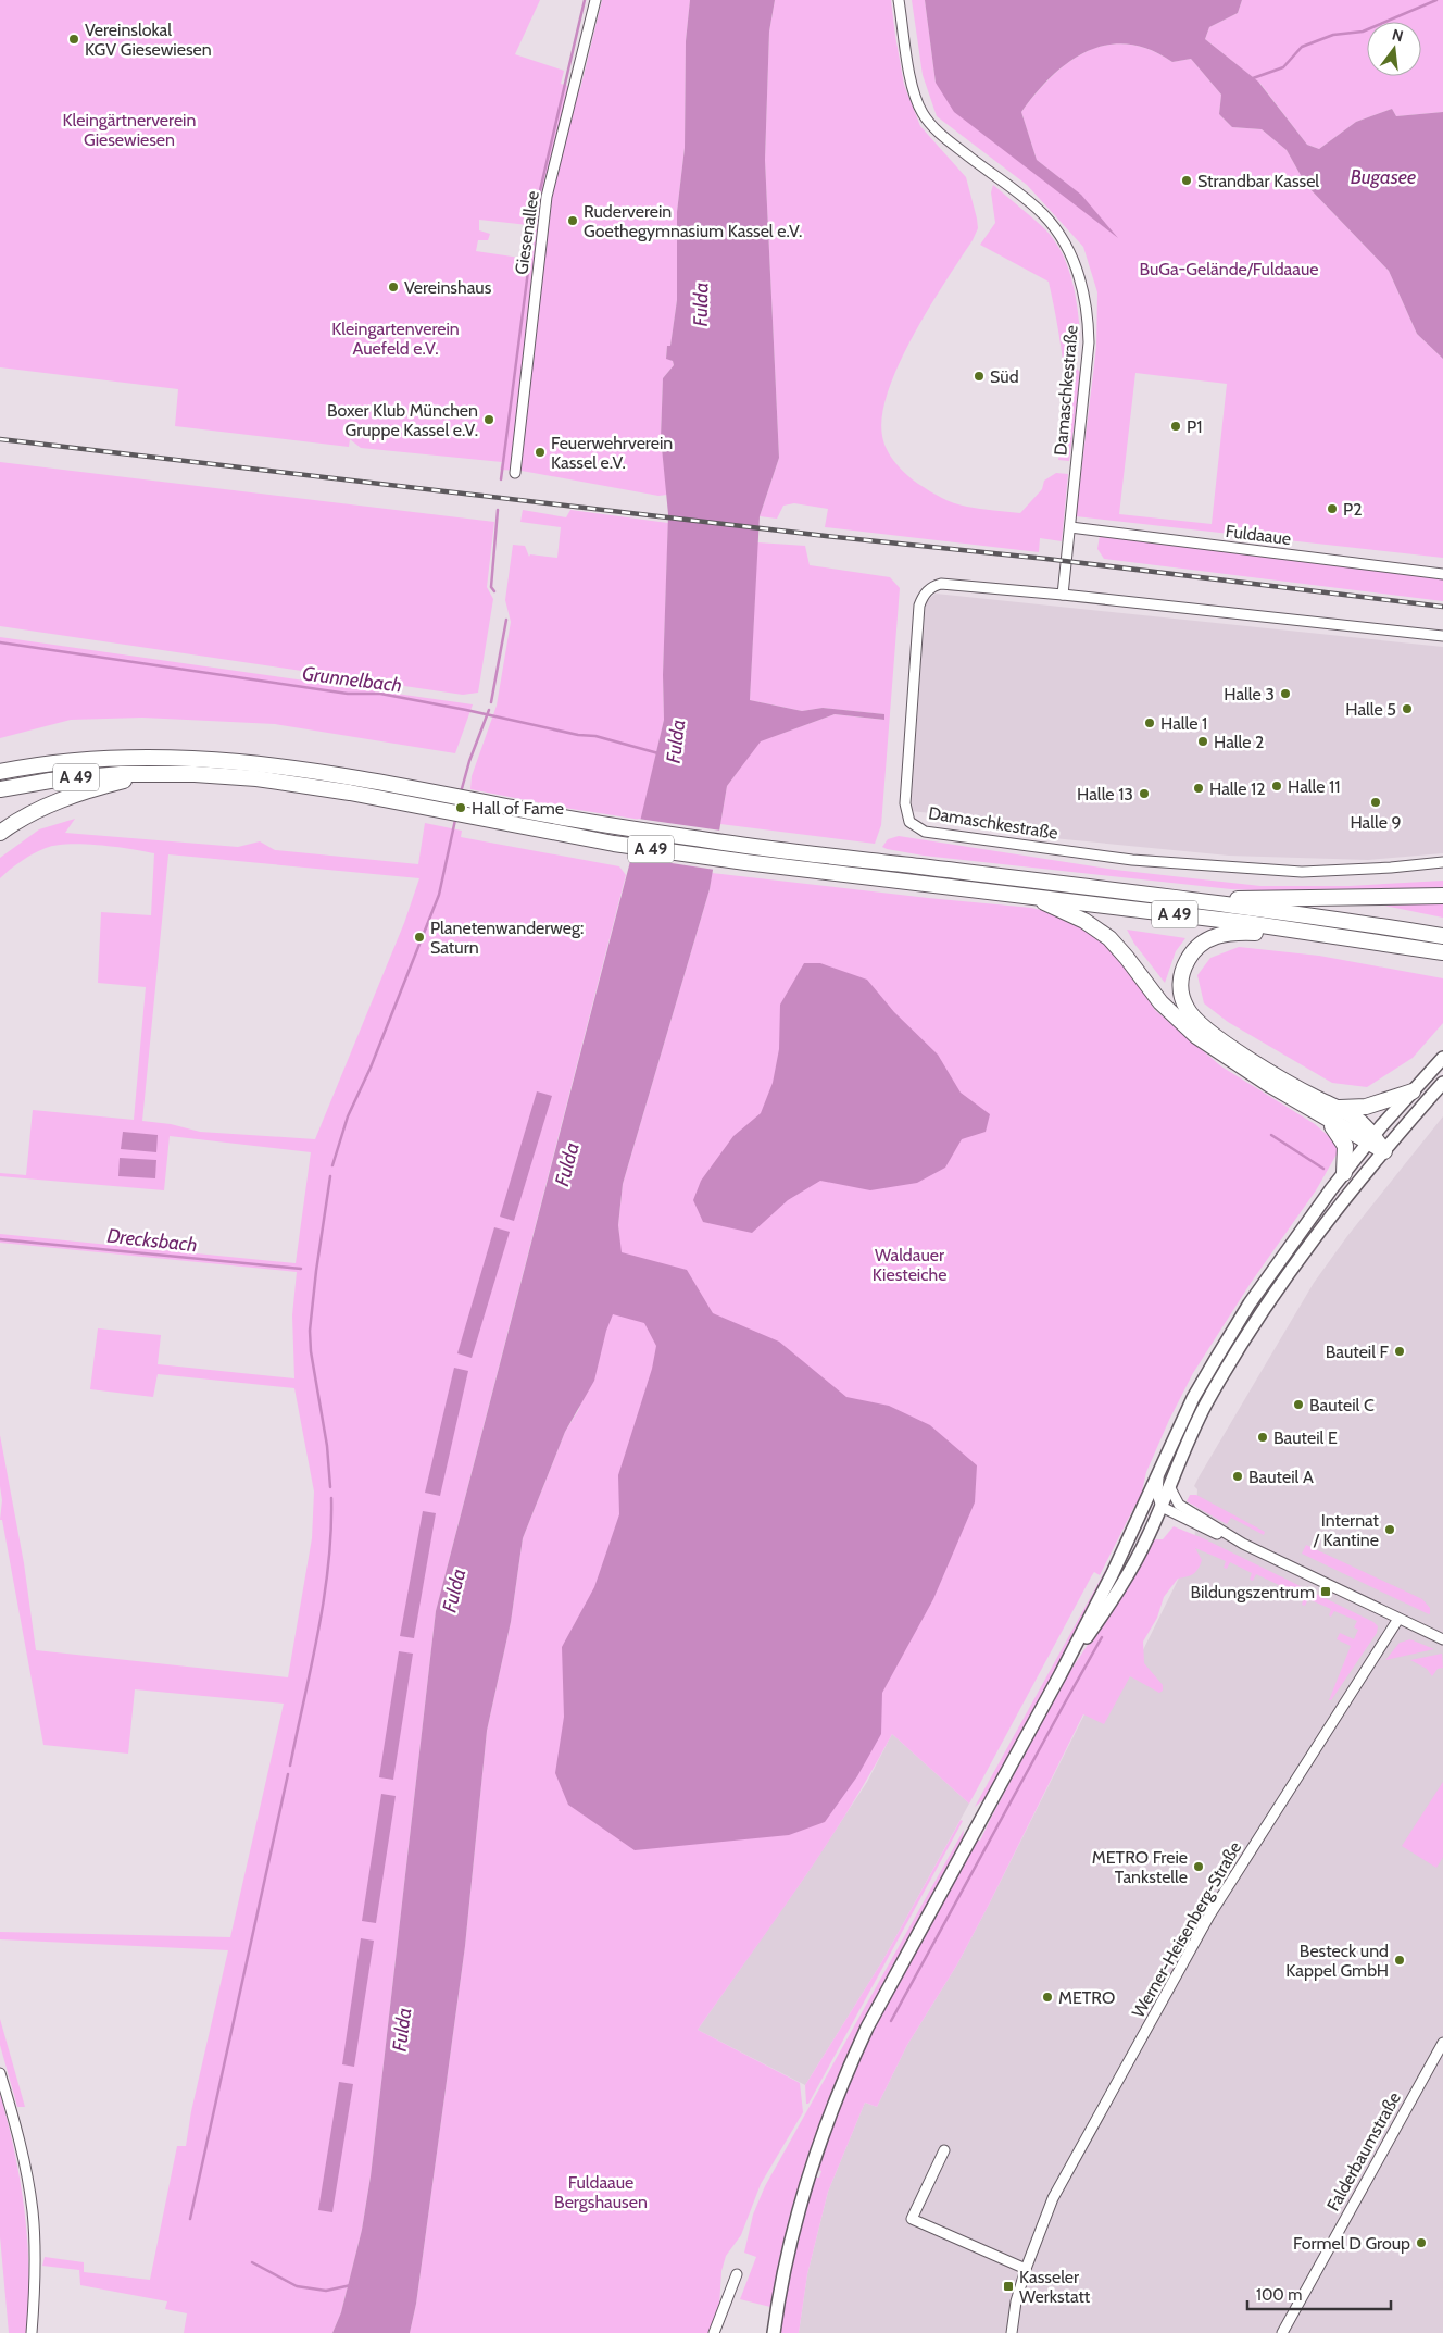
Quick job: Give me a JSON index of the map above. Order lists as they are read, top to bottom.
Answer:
{
  "streets": {
    "highway": ["A 49"],
    "street": [
      "Giesenallee",
      "Damaschkestraße",
      "Fuldaaue",
      "Werner-Heisenberg-Straße",
      "Falderbaumstraße"
    ]
  },
  "crossings": [
    ["Damaschkestraße", "Fuldaaue"]
  ],
  "water": [
    "Bugasee",
    "Fulda",
    "Grunnelbach",
    "Drecksbach"
  ],
  "parks": [
    "Kleingärtnerverein Giesewiesen",
    "BuGa-Gelände/Fuldaaue",
    "Kleingartenverein Auefeld e.V.",
    "Waldauer Kiesteiche",
    "Fuldaaue Bergshausen"
  ],
  "places": {
    "other": [
      "Vereinslokal KGV Giesewiesen",
      "Strandbar Kassel",
      "Ruderverein Goethegymnasium Kassel e.V.",
      "Vereinshaus",
      "Süd",
      "Boxer Klub München Gruppe Kassel e.V.",
      "P1",
      "Feuerwehrverein Kassel e.V.",
      "P2",
      "Halle 3",
      "Halle 5",
      "Halle 1",
      "Halle 2",
      "Halle 11",
      "Halle 12",
      "Halle 13",
      "Halle 9",
      "Hall of Fame",
      "Planetenwanderweg: Saturn",
      "Bauteil F",
      "Bauteil C",
      "Bauteil E",
      "Bauteil A",
      "Internat / Kantine",
      "METRO Freie Tankstelle",
      "Besteck und Kappel GmbH",
      "METRO",
      "Formel D Group"
    ],
    "transit": ["Bildungszentrum", "Kasseler Werkstatt"]
  },
  "scale_bar": "100 m",
  "north": "top"
}
